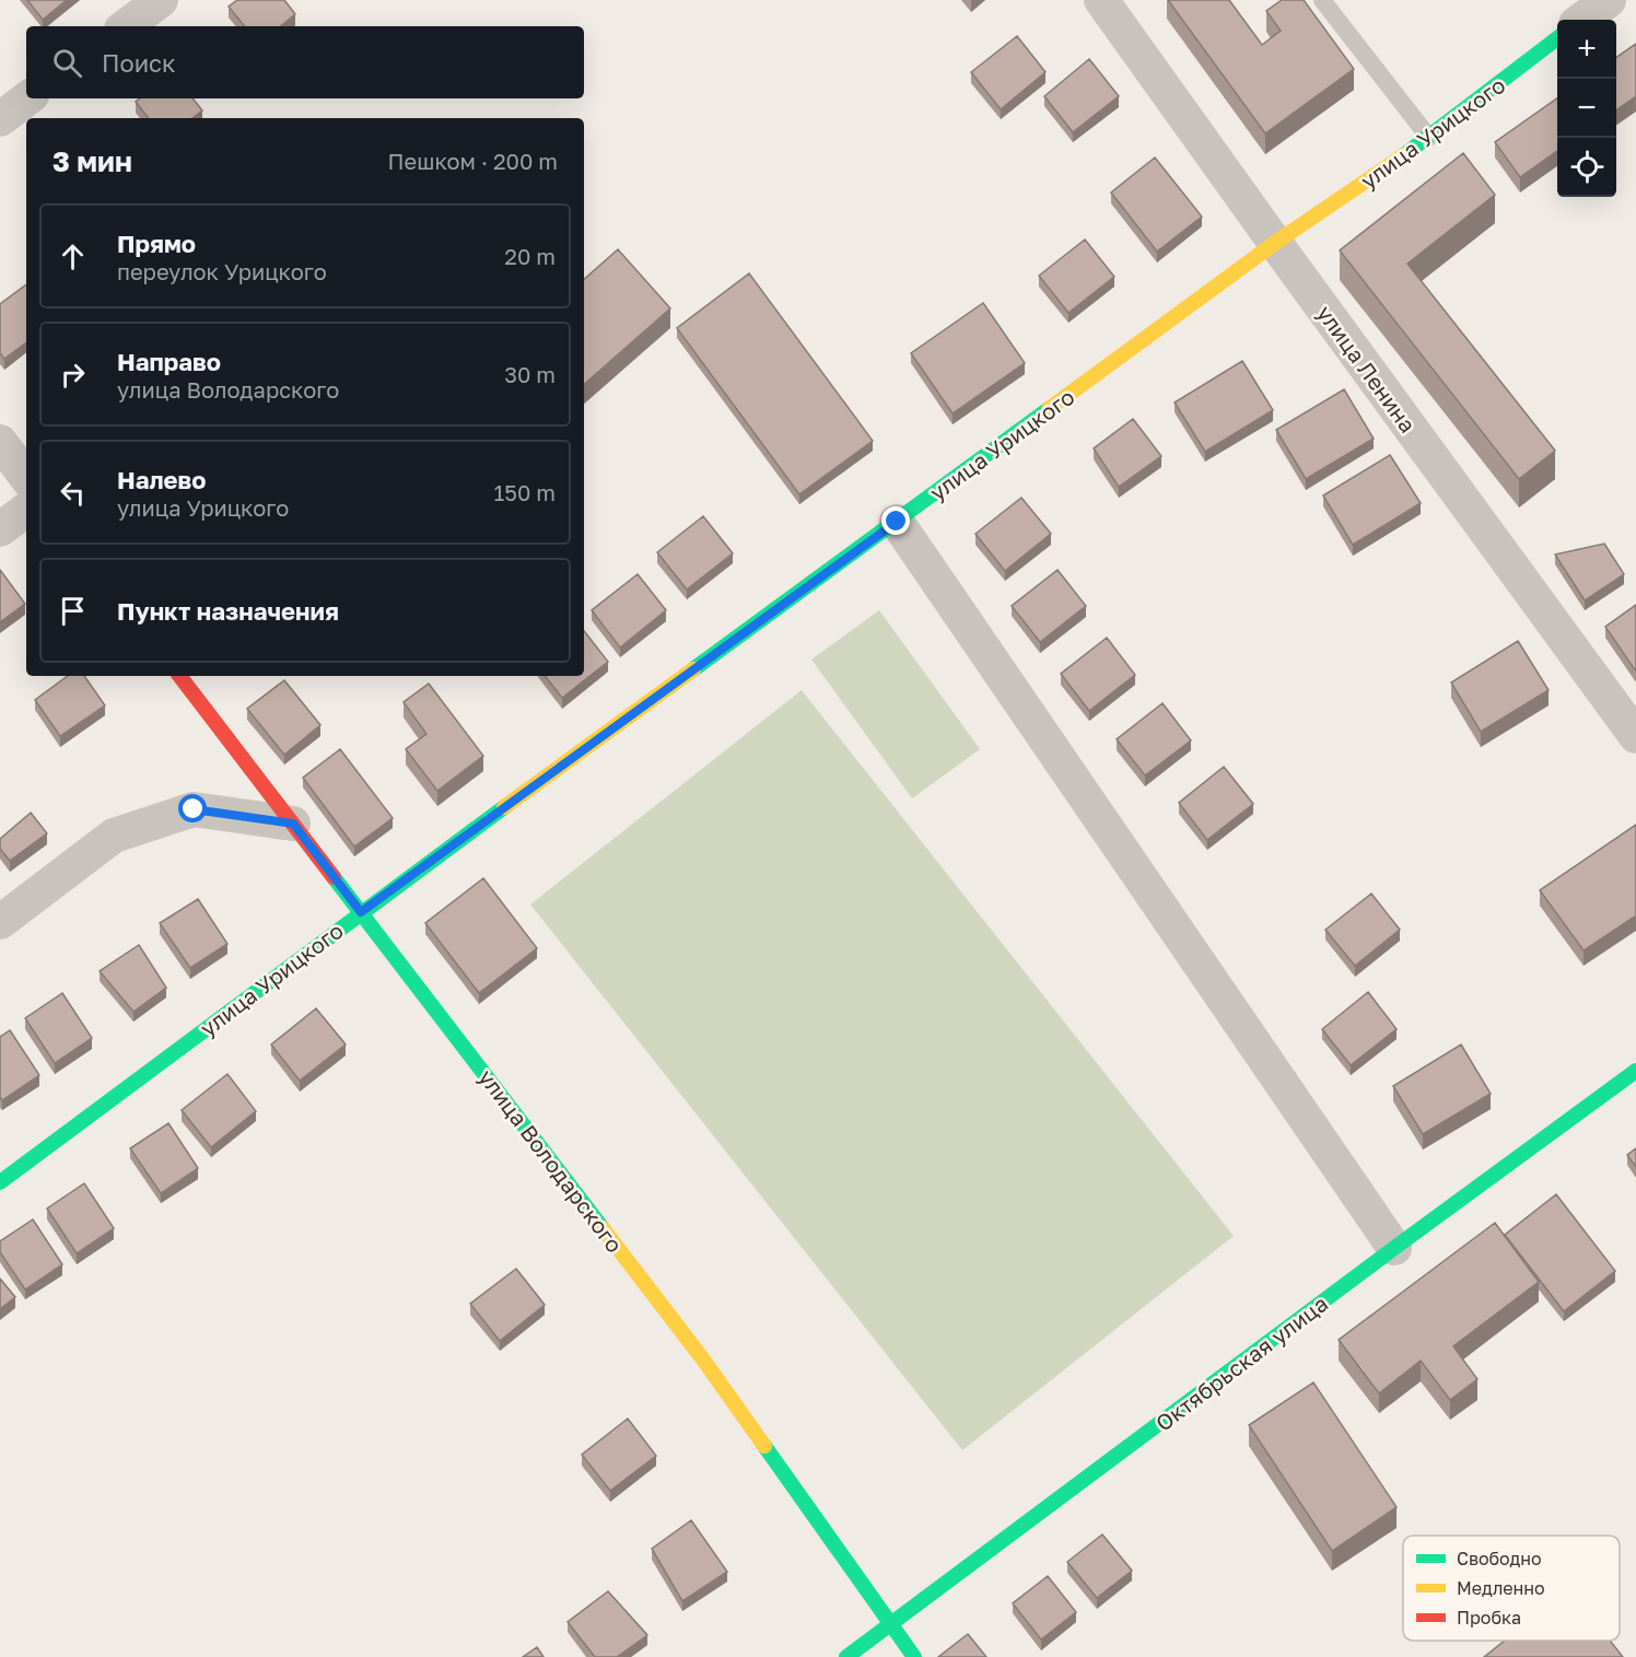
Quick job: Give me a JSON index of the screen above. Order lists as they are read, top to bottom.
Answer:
{
  "streets": {
    "street": [
      "улица Урицкого",
      "улица Ленина",
      "улица Володарского",
      "Октябрьская улица"
    ]
  },
  "crossings": [
    ["улица Урицкого", "улица Ленина"],
    ["улица Урицкого", "улица Володарского"],
    ["улица Володарского", "Октябрьская улица"]
  ],
  "legend": ["Свободно", "Медленно", "Пробка"],
  "page": {
    "map_buttons": ["+", "−"],
    "search": "Поиск",
    "heading": ["3 мин", "Пешком · 200 m"],
    "list": [
      ["Прямо", "переулок Урицкого", "20 m"],
      ["Направо", "улица Володарского", "30 m"],
      ["Налево", "улица Урицкого", "150 m"],
      "Пункт назначения"
    ]
  }
}
